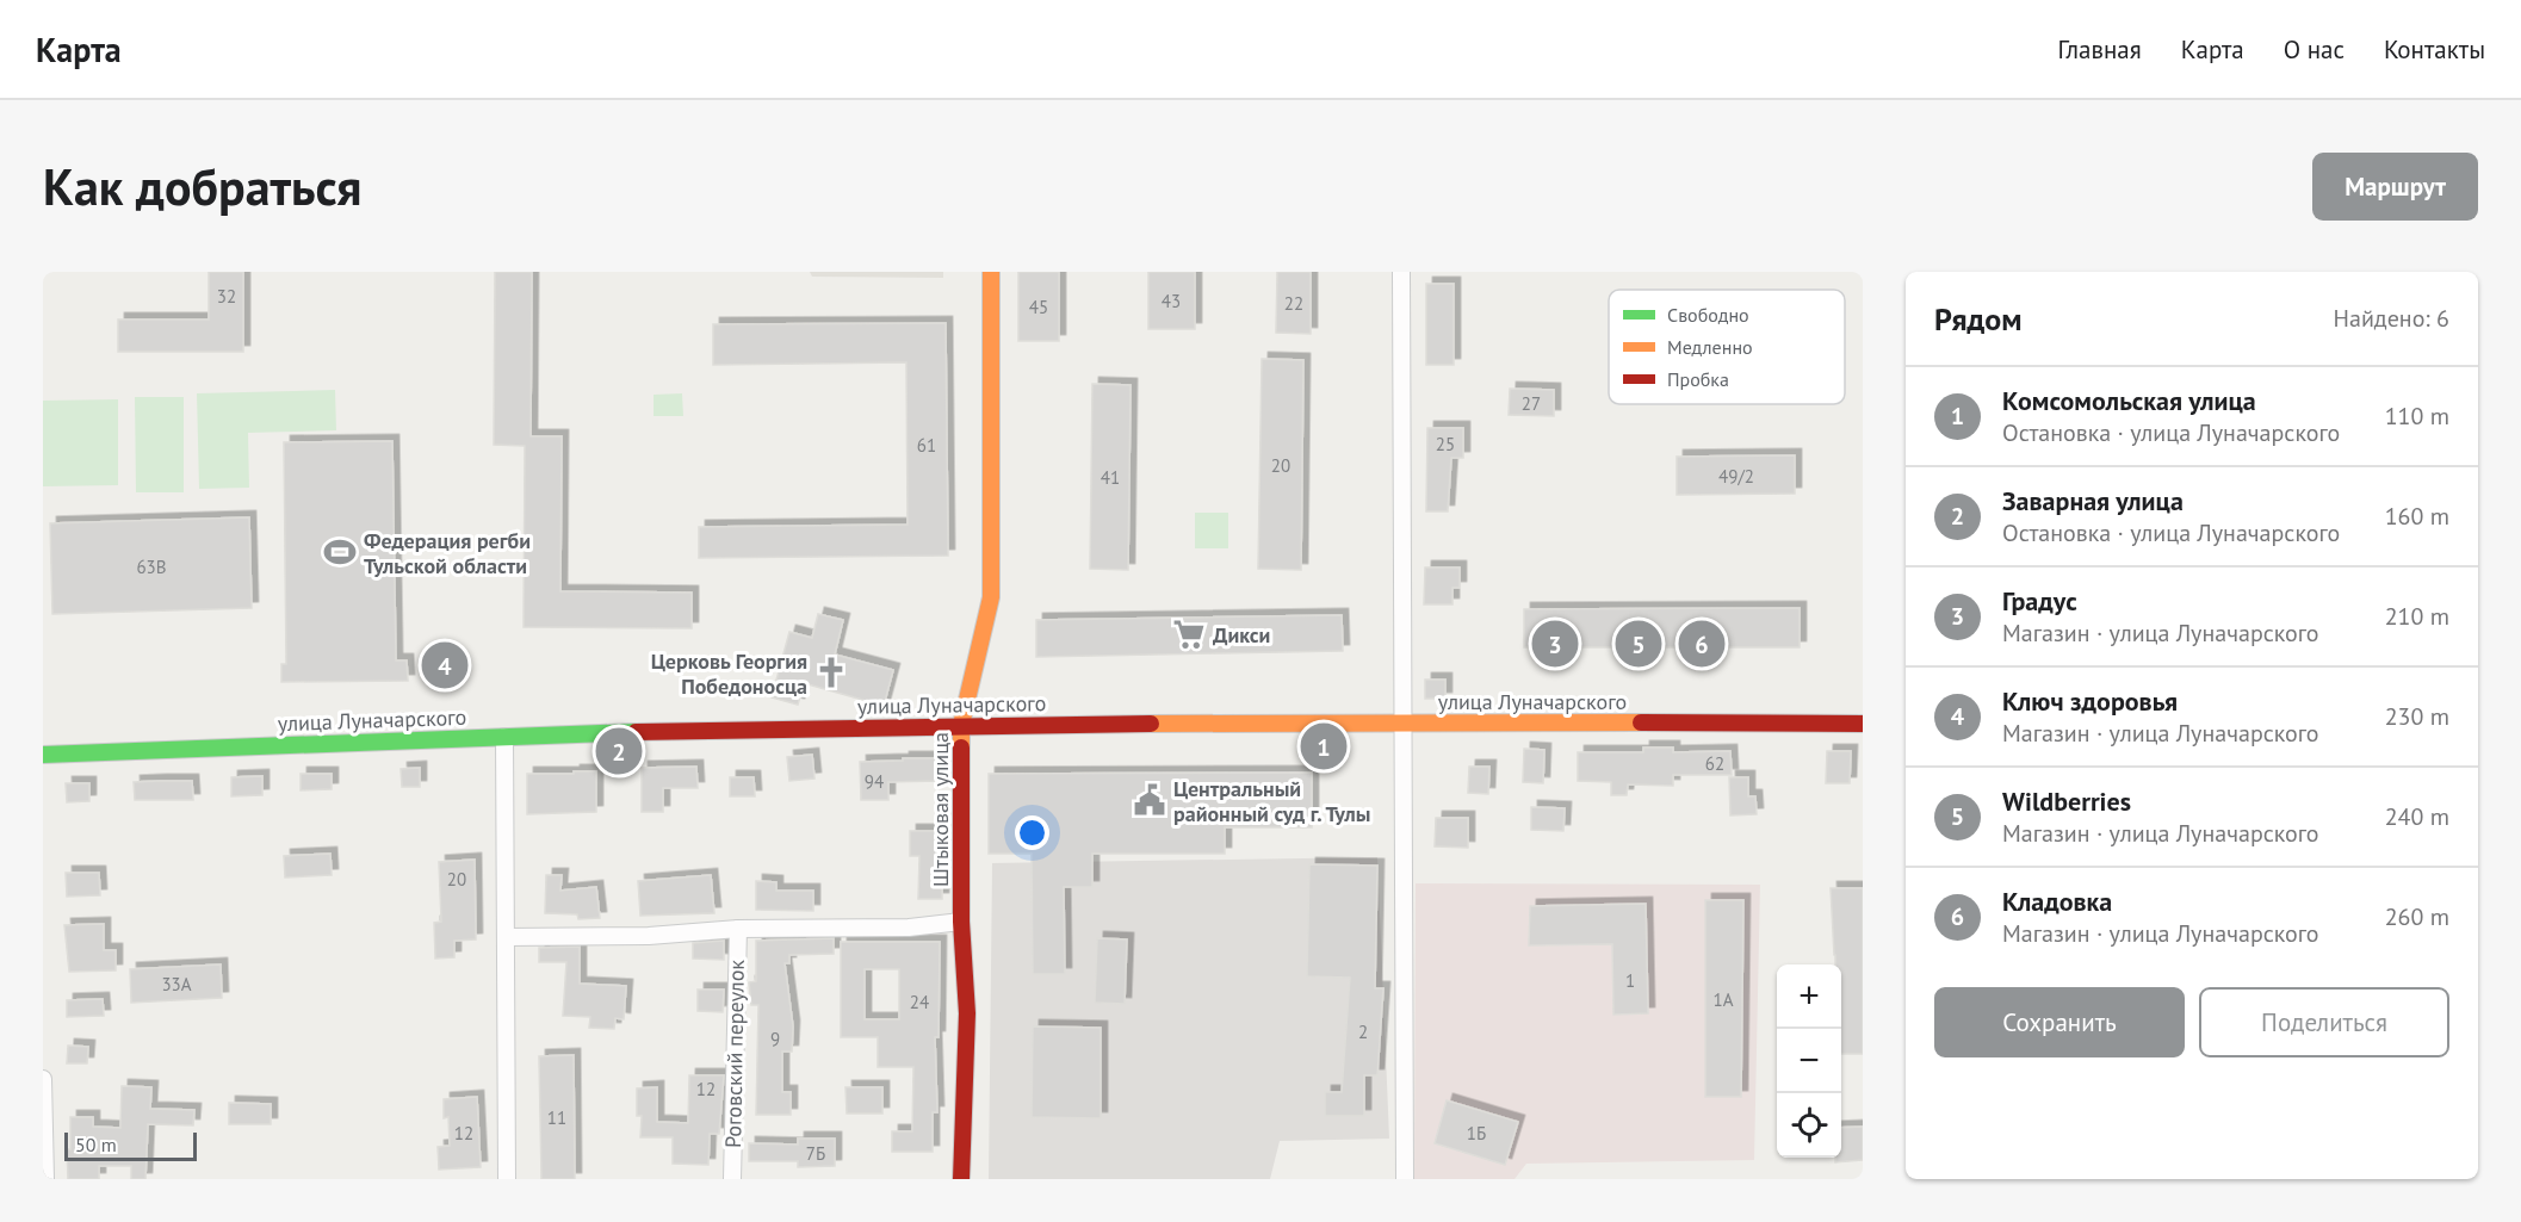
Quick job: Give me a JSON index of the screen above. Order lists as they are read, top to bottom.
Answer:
{
  "streets": {
    "main road": ["улица Луначарского", "Штыковая улица"],
    "street": ["Роговский переулок"]
  },
  "crossings": [
    ["улица Луначарского", "Штыковая улица"],
    ["Штыковая улица", "Роговский переулок"]
  ],
  "places": {
    "sports": ["Федерация регби Тульской области"],
    "supermarket": ["Дикси"],
    "church": ["Церковь Георгия Победоносца"],
    "public building": ["Центральный районный суд г. Тулы"]
  },
  "house_numbers": [
    "32",
    "43",
    "22",
    "45",
    "27",
    "25",
    "61",
    "20",
    "49/2",
    "41",
    "63В",
    "62",
    "94",
    "20",
    "1",
    "33А",
    "1А",
    "24",
    "2",
    "9",
    "12",
    "11",
    "12",
    "1Б",
    "7Б"
  ],
  "legend": ["Свободно", "Медленно", "Пробка"],
  "scale_bar": "50 m",
  "page": {
    "header": "Карта",
    "nav": [
      "Главная",
      "Карта",
      "О нас",
      "Контакты"
    ],
    "buttons": [
      "Маршрут",
      ["Сохранить", "Поделиться"]
    ],
    "title": "Как добраться",
    "heading": ["Рядом", "Найдено: 6"],
    "list": [
      {
        "mark": "1",
        "name": "Комсомольская улица",
        "note": "Остановка · улица Луначарского",
        "value": "110 m"
      },
      {
        "mark": "2",
        "name": "Заварная улица",
        "note": "Остановка · улица Луначарского",
        "value": "160 m"
      },
      {
        "mark": "3",
        "name": "Градус",
        "note": "Магазин · улица Луначарского",
        "value": "210 m"
      },
      {
        "mark": "4",
        "name": "Ключ здоровья",
        "note": "Магазин · улица Луначарского",
        "value": "230 m"
      },
      {
        "mark": "5",
        "name": "Wildberries",
        "note": "Магазин · улица Луначарского",
        "value": "240 m"
      },
      {
        "mark": "6",
        "name": "Кладовка",
        "note": "Магазин · улица Луначарского",
        "value": "260 m"
      }
    ],
    "pins": [
      "3",
      "5",
      "6",
      "4",
      "1",
      "2"
    ],
    "map_buttons": ["+", "−"],
    "scale": "50 m"
  }
}
